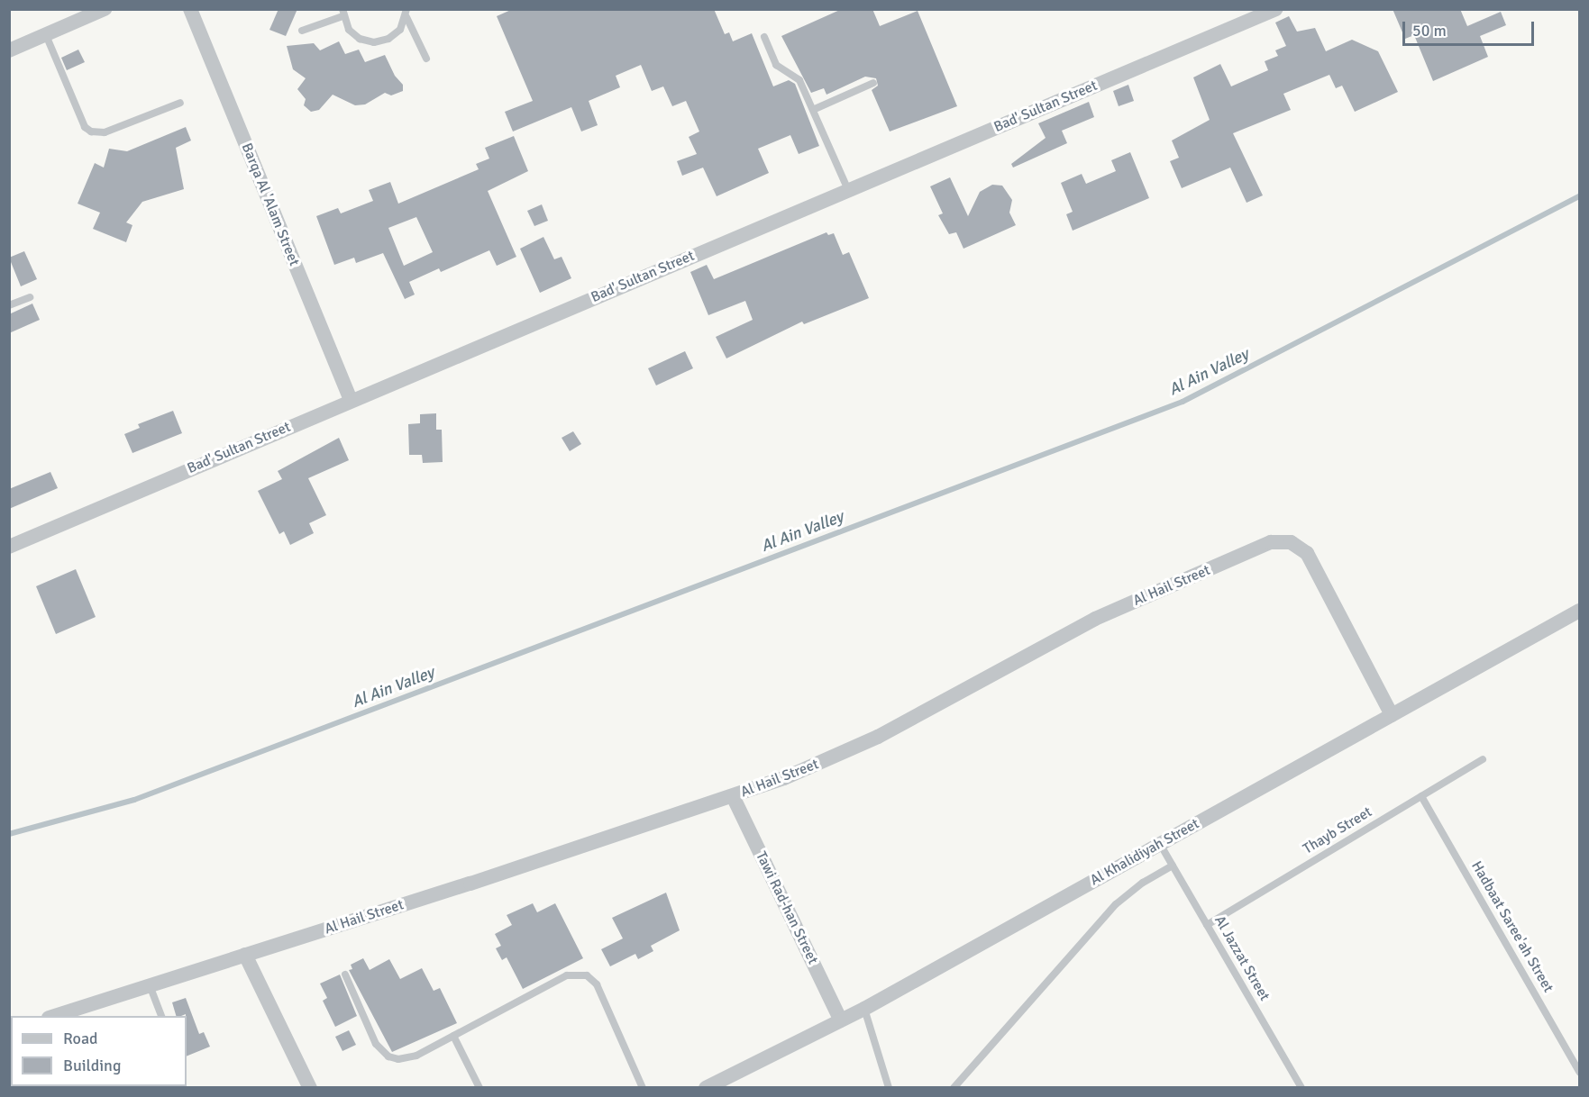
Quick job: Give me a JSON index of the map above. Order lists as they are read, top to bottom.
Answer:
{
  "streets": {
    "street": [
      "Bad' Sultan Street",
      "Barqa Al 'Alam Street",
      "Al Hail Street",
      "Al Khalidiyah Street",
      "Tawi Rad-han Street"
    ],
    "lane": ["Thayb Street", "Hadbaat Saree'ah Street", "Al Jazzat Street"]
  },
  "crossings": [
    ["Bad' Sultan Street", "Barqa Al 'Alam Street"],
    ["Al Hail Street", "Al Khalidiyah Street"],
    ["Al Hail Street", "Tawi Rad-han Street"],
    ["Thayb Street", "Hadbaat Saree'ah Street"],
    ["Thayb Street", "Al Jazzat Street"],
    ["Al Khalidiyah Street", "Tawi Rad-han Street"],
    ["Al Khalidiyah Street", "Al Jazzat Street"]
  ],
  "water": ["Al Ain Valley"],
  "legend": ["Road", "Building"],
  "scale_bar": "50 m"
}
